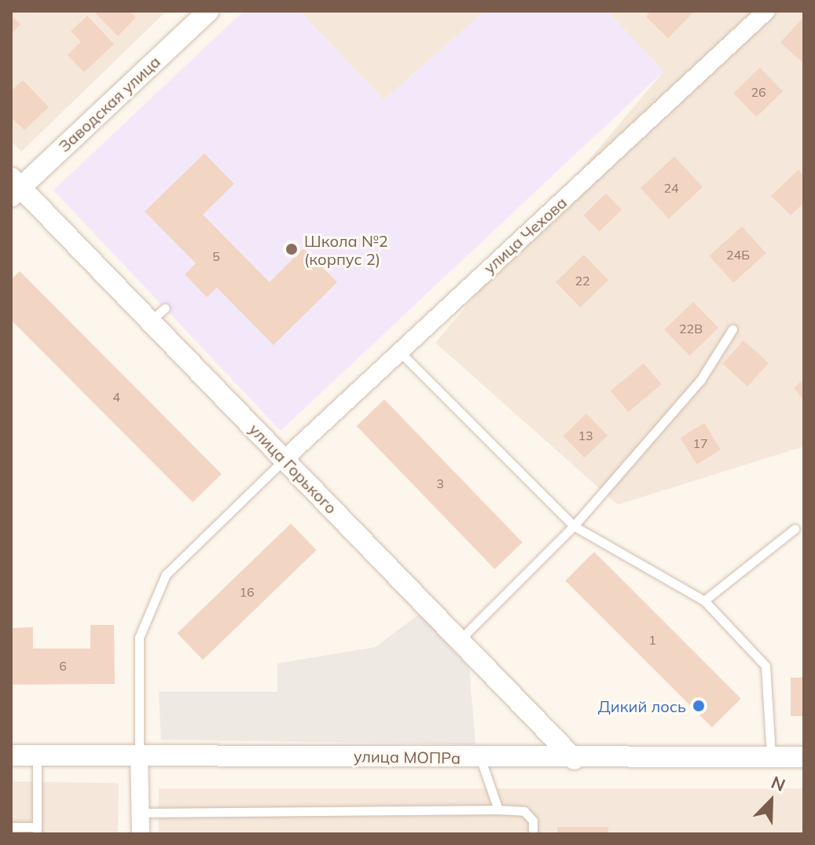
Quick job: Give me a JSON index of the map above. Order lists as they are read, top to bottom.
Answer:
{
  "streets": {
    "street": [
      "Заводская улица",
      "улица Чехова",
      "улица Горького",
      "улица МОПРа"
    ]
  },
  "crossings": [
    ["Заводская улица", "улица Горького"],
    ["улица Чехова", "улица Горького"],
    ["улица Горького", "улица МОПРа"]
  ],
  "places": ["Школа №2 (корпус 2)", "Дикий лось"],
  "house_numbers": [
    "26",
    "24",
    "24Б",
    "5",
    "22",
    "22В",
    "4",
    "13",
    "17",
    "3",
    "16",
    "1",
    "6"
  ],
  "north": "top right"
}
